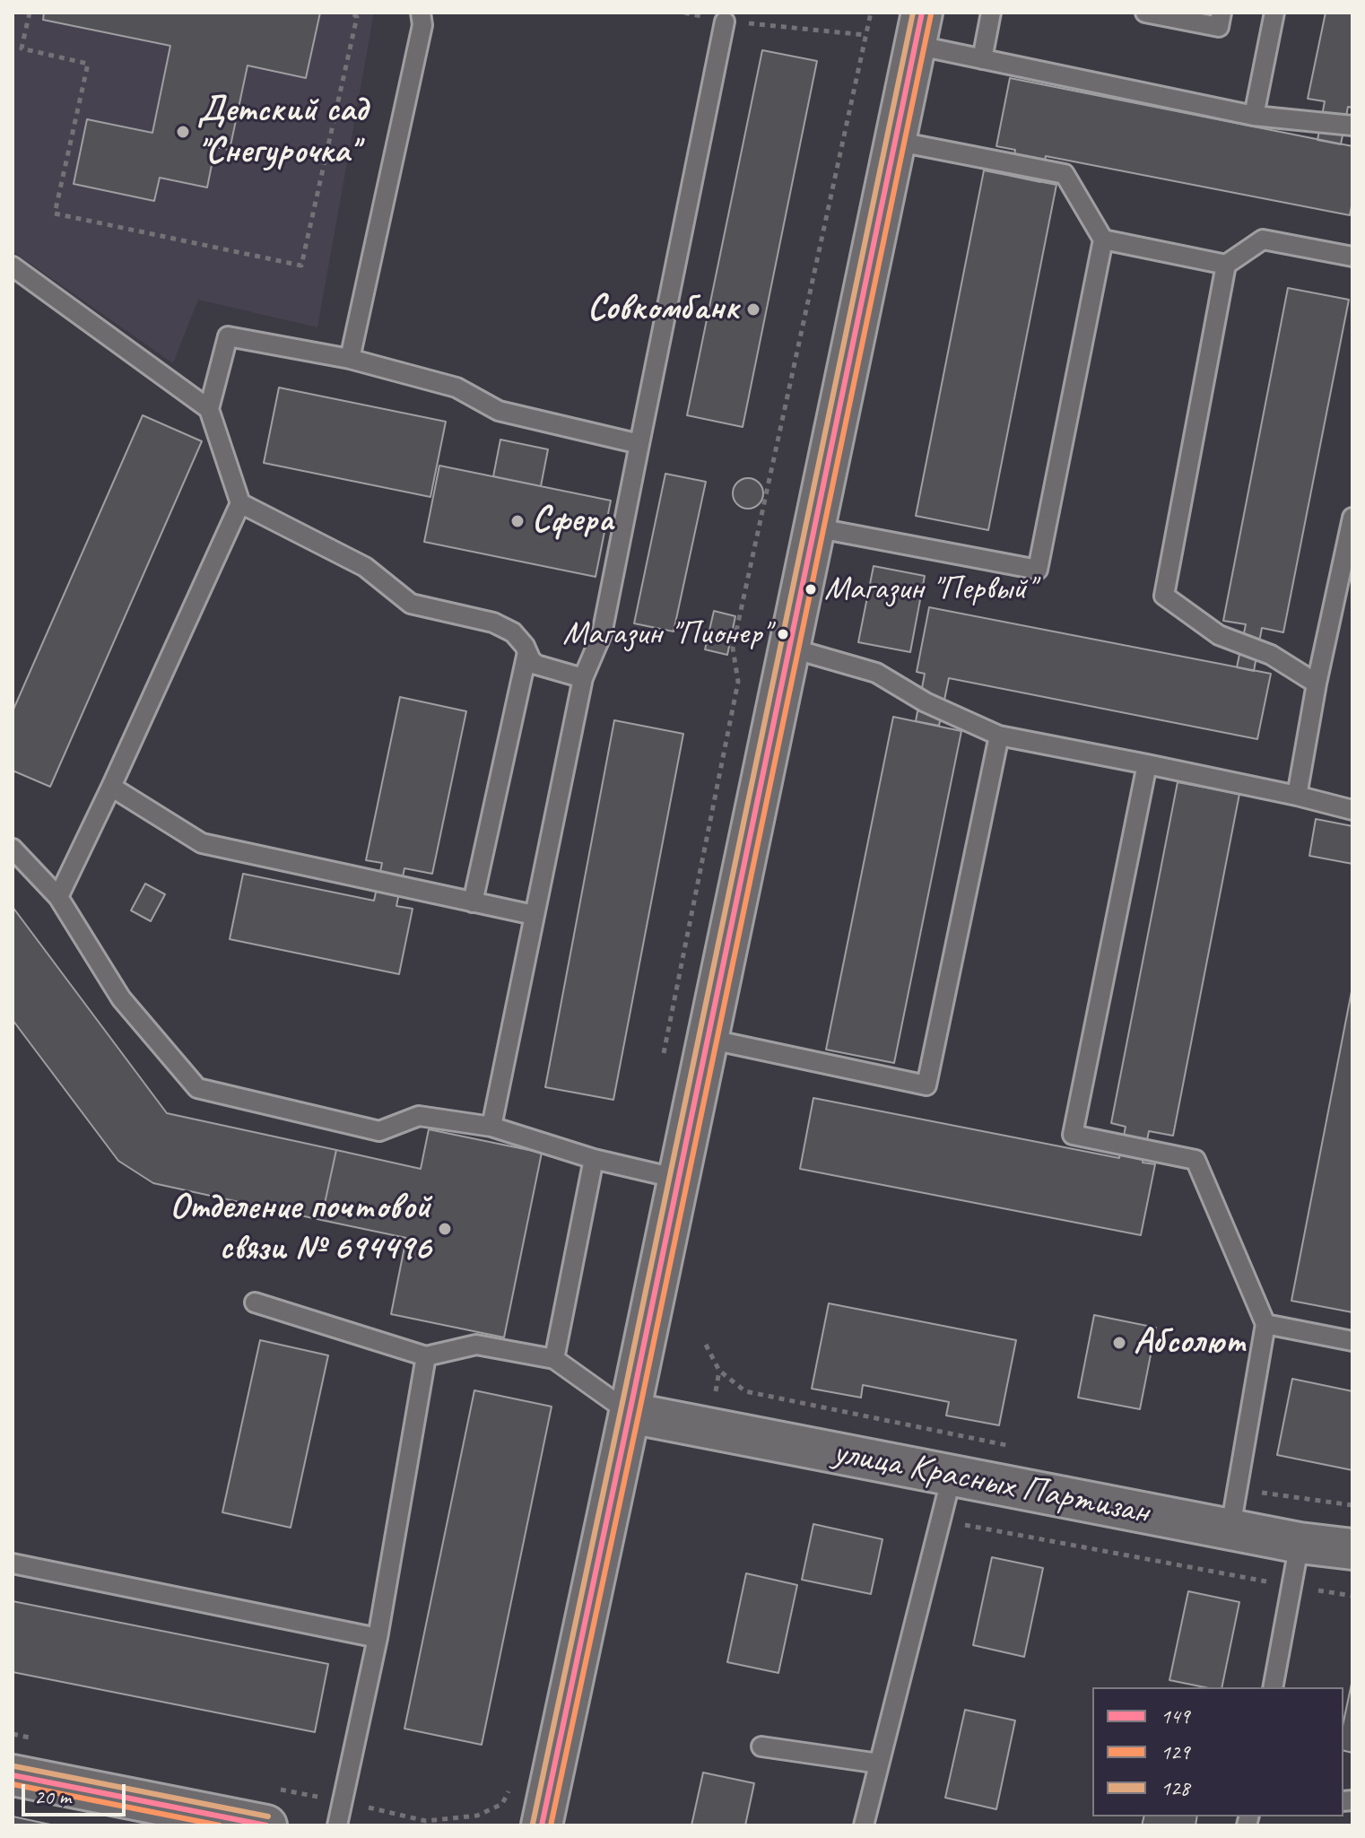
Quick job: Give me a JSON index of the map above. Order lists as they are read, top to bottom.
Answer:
{
  "streets": {
    "street": ["улица Красных Партизан"]
  },
  "places": [
    "Детский сад \"Снегурочка\"",
    "Совкомбанк",
    "Сфера",
    "Магазин \"Первый\"",
    "Магазин \"Пионер\"",
    "Отделение почтовой связи № 694496",
    "Абсолют"
  ],
  "lines": ["transit line 149", "transit line 128", "transit line 129"],
  "legend": ["149", "129", "128"],
  "scale_bar": "20 m"
}
